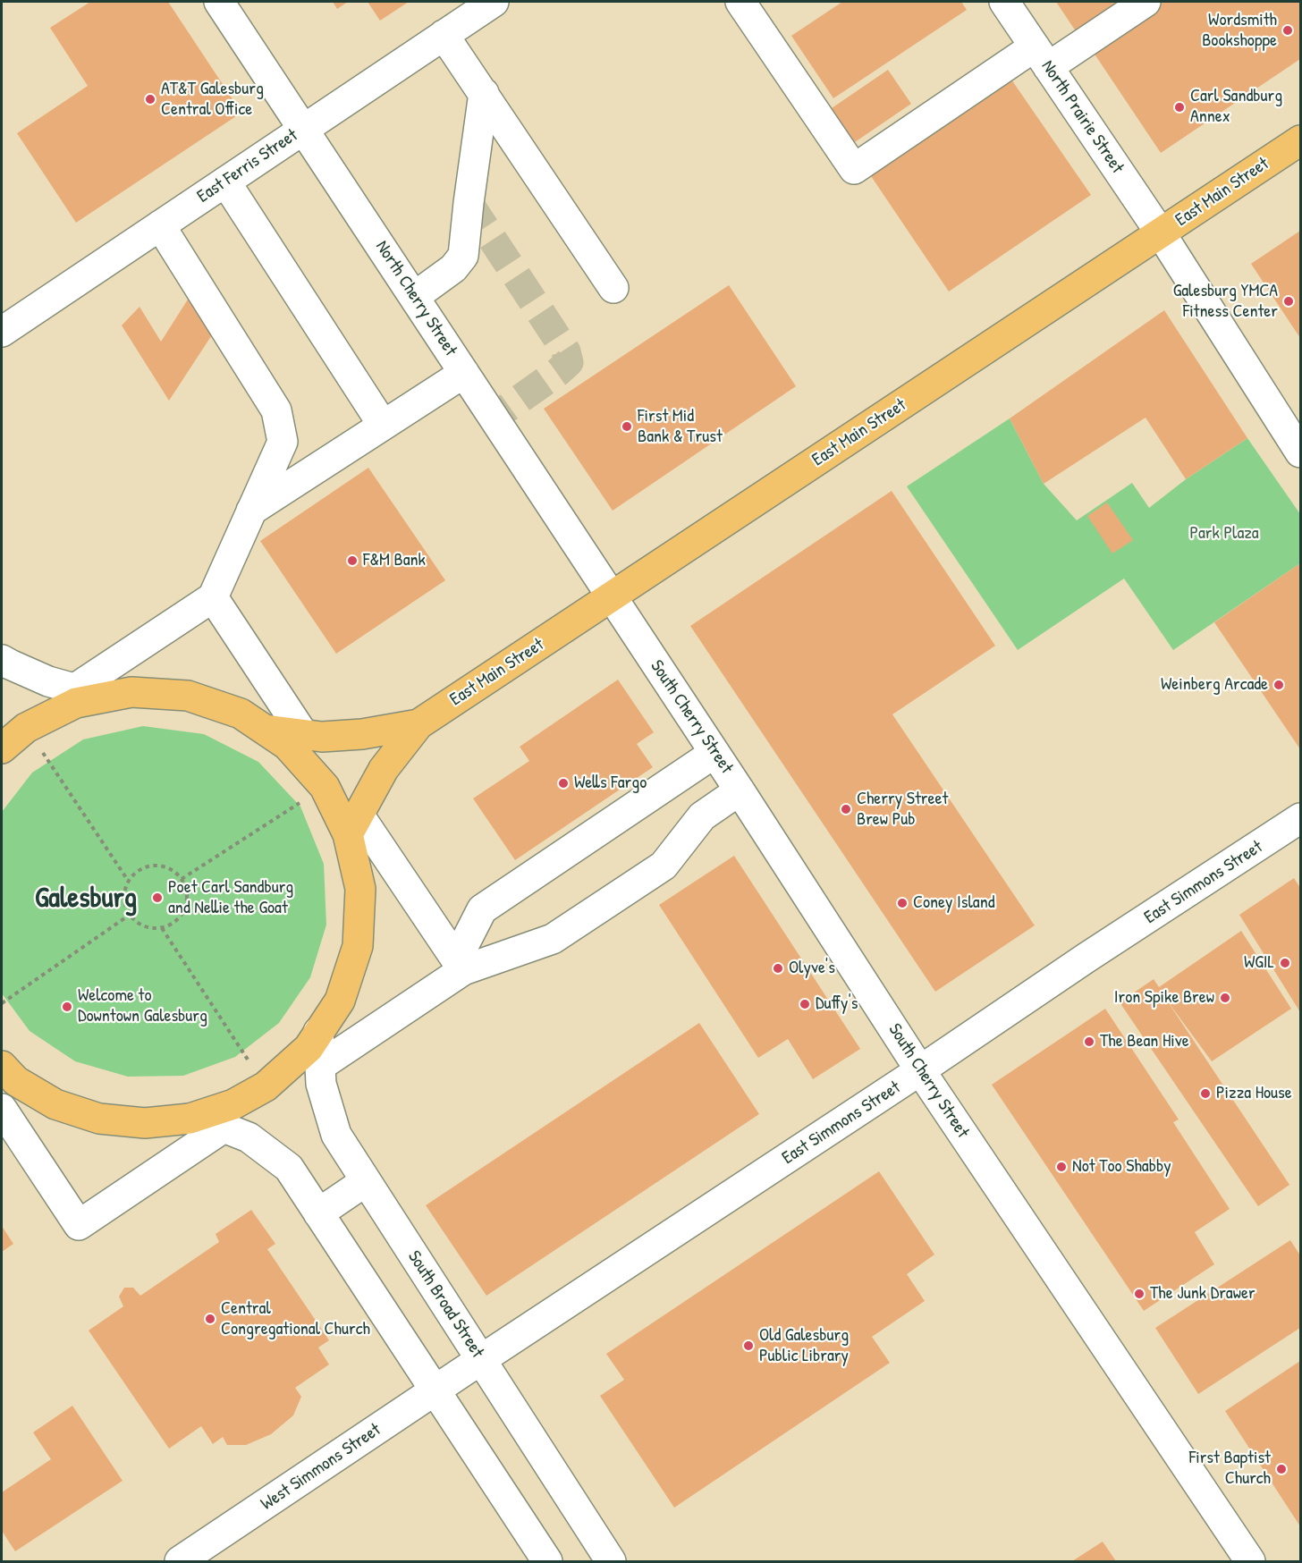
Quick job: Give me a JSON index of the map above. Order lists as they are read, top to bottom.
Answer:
{
  "streets": {
    "main road": ["East Main Street"],
    "street": [
      "North Prairie Street",
      "East Ferris Street",
      "North Cherry Street",
      "South Cherry Street",
      "East Simmons Street",
      "South Broad Street",
      "West Simmons Street"
    ]
  },
  "crossings": [
    ["North Prairie Street", "East Main Street"],
    ["East Ferris Street", "North Cherry Street"],
    ["East Main Street", "North Cherry Street"],
    ["East Main Street", "South Cherry Street"],
    ["North Cherry Street", "South Cherry Street"],
    ["South Cherry Street", "East Simmons Street"],
    ["East Simmons Street", "South Broad Street"],
    ["East Simmons Street", "West Simmons Street"],
    ["South Broad Street", "West Simmons Street"]
  ],
  "districts": ["Galesburg"],
  "parks": ["Park Plaza"],
  "places": [
    "Wordsmith Bookshoppe",
    "AT&T Galesburg Central Office",
    "Carl Sandburg Annex",
    "Galesburg YMCA Fitness Center",
    "First Mid Bank & Trust",
    "F&M Bank",
    "Weinberg Arcade",
    "Wells Fargo",
    "Cherry Street Brew Pub",
    "Poet Carl Sandburg and Nellie the Goat",
    "Coney Island",
    "WGIL",
    "Olyve's",
    "Iron Spike Brew",
    "Duffy's",
    "Welcome to Downtown Galesburg",
    "The Bean Hive",
    "Pizza House",
    "Not Too Shabby",
    "The Junk Drawer",
    "Central Congregational Church",
    "Old Galesburg Public Library",
    "First Baptist Church"
  ]
}
